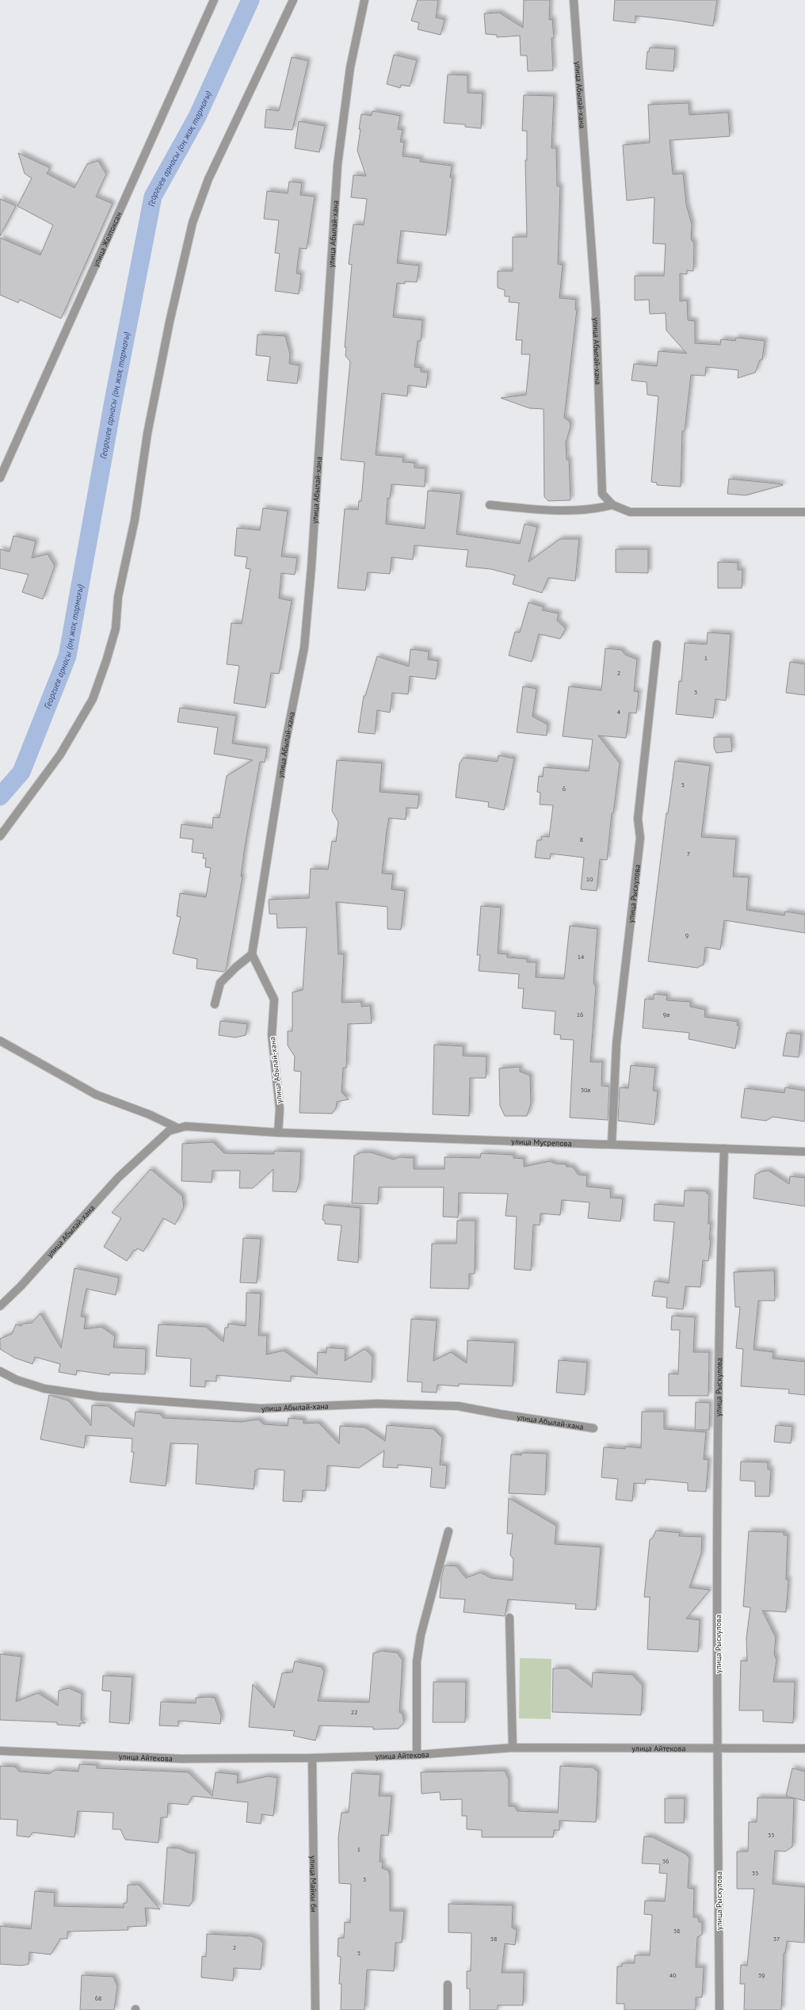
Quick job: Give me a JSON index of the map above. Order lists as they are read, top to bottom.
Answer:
{
  "streets": {
    "street": [
      "улица Абылай-хана",
      "улица Желтоксан",
      "улица Рыскулова",
      "улица Мусрепова",
      "улица Айтекова",
      "улица Майкы би"
    ]
  },
  "crossings": [
    ["улица Абылай-хана", "улица Мусрепова"],
    ["улица Рыскулова", "улица Мусрепова"],
    ["улица Рыскулова", "улица Айтекова"],
    ["улица Айтекова", "улица Майкы би"]
  ],
  "water": ["Георгиев арнасы (оң жақ тармағы)"],
  "house_numbers": [
    "1",
    "2",
    "3",
    "4",
    "5",
    "6",
    "8",
    "7",
    "10",
    "9",
    "14",
    "16",
    "9а",
    "30а",
    "22",
    "33",
    "1",
    "36",
    "35",
    "3",
    "38",
    "58",
    "37",
    "2",
    "5",
    "40",
    "39",
    "68"
  ]
}
